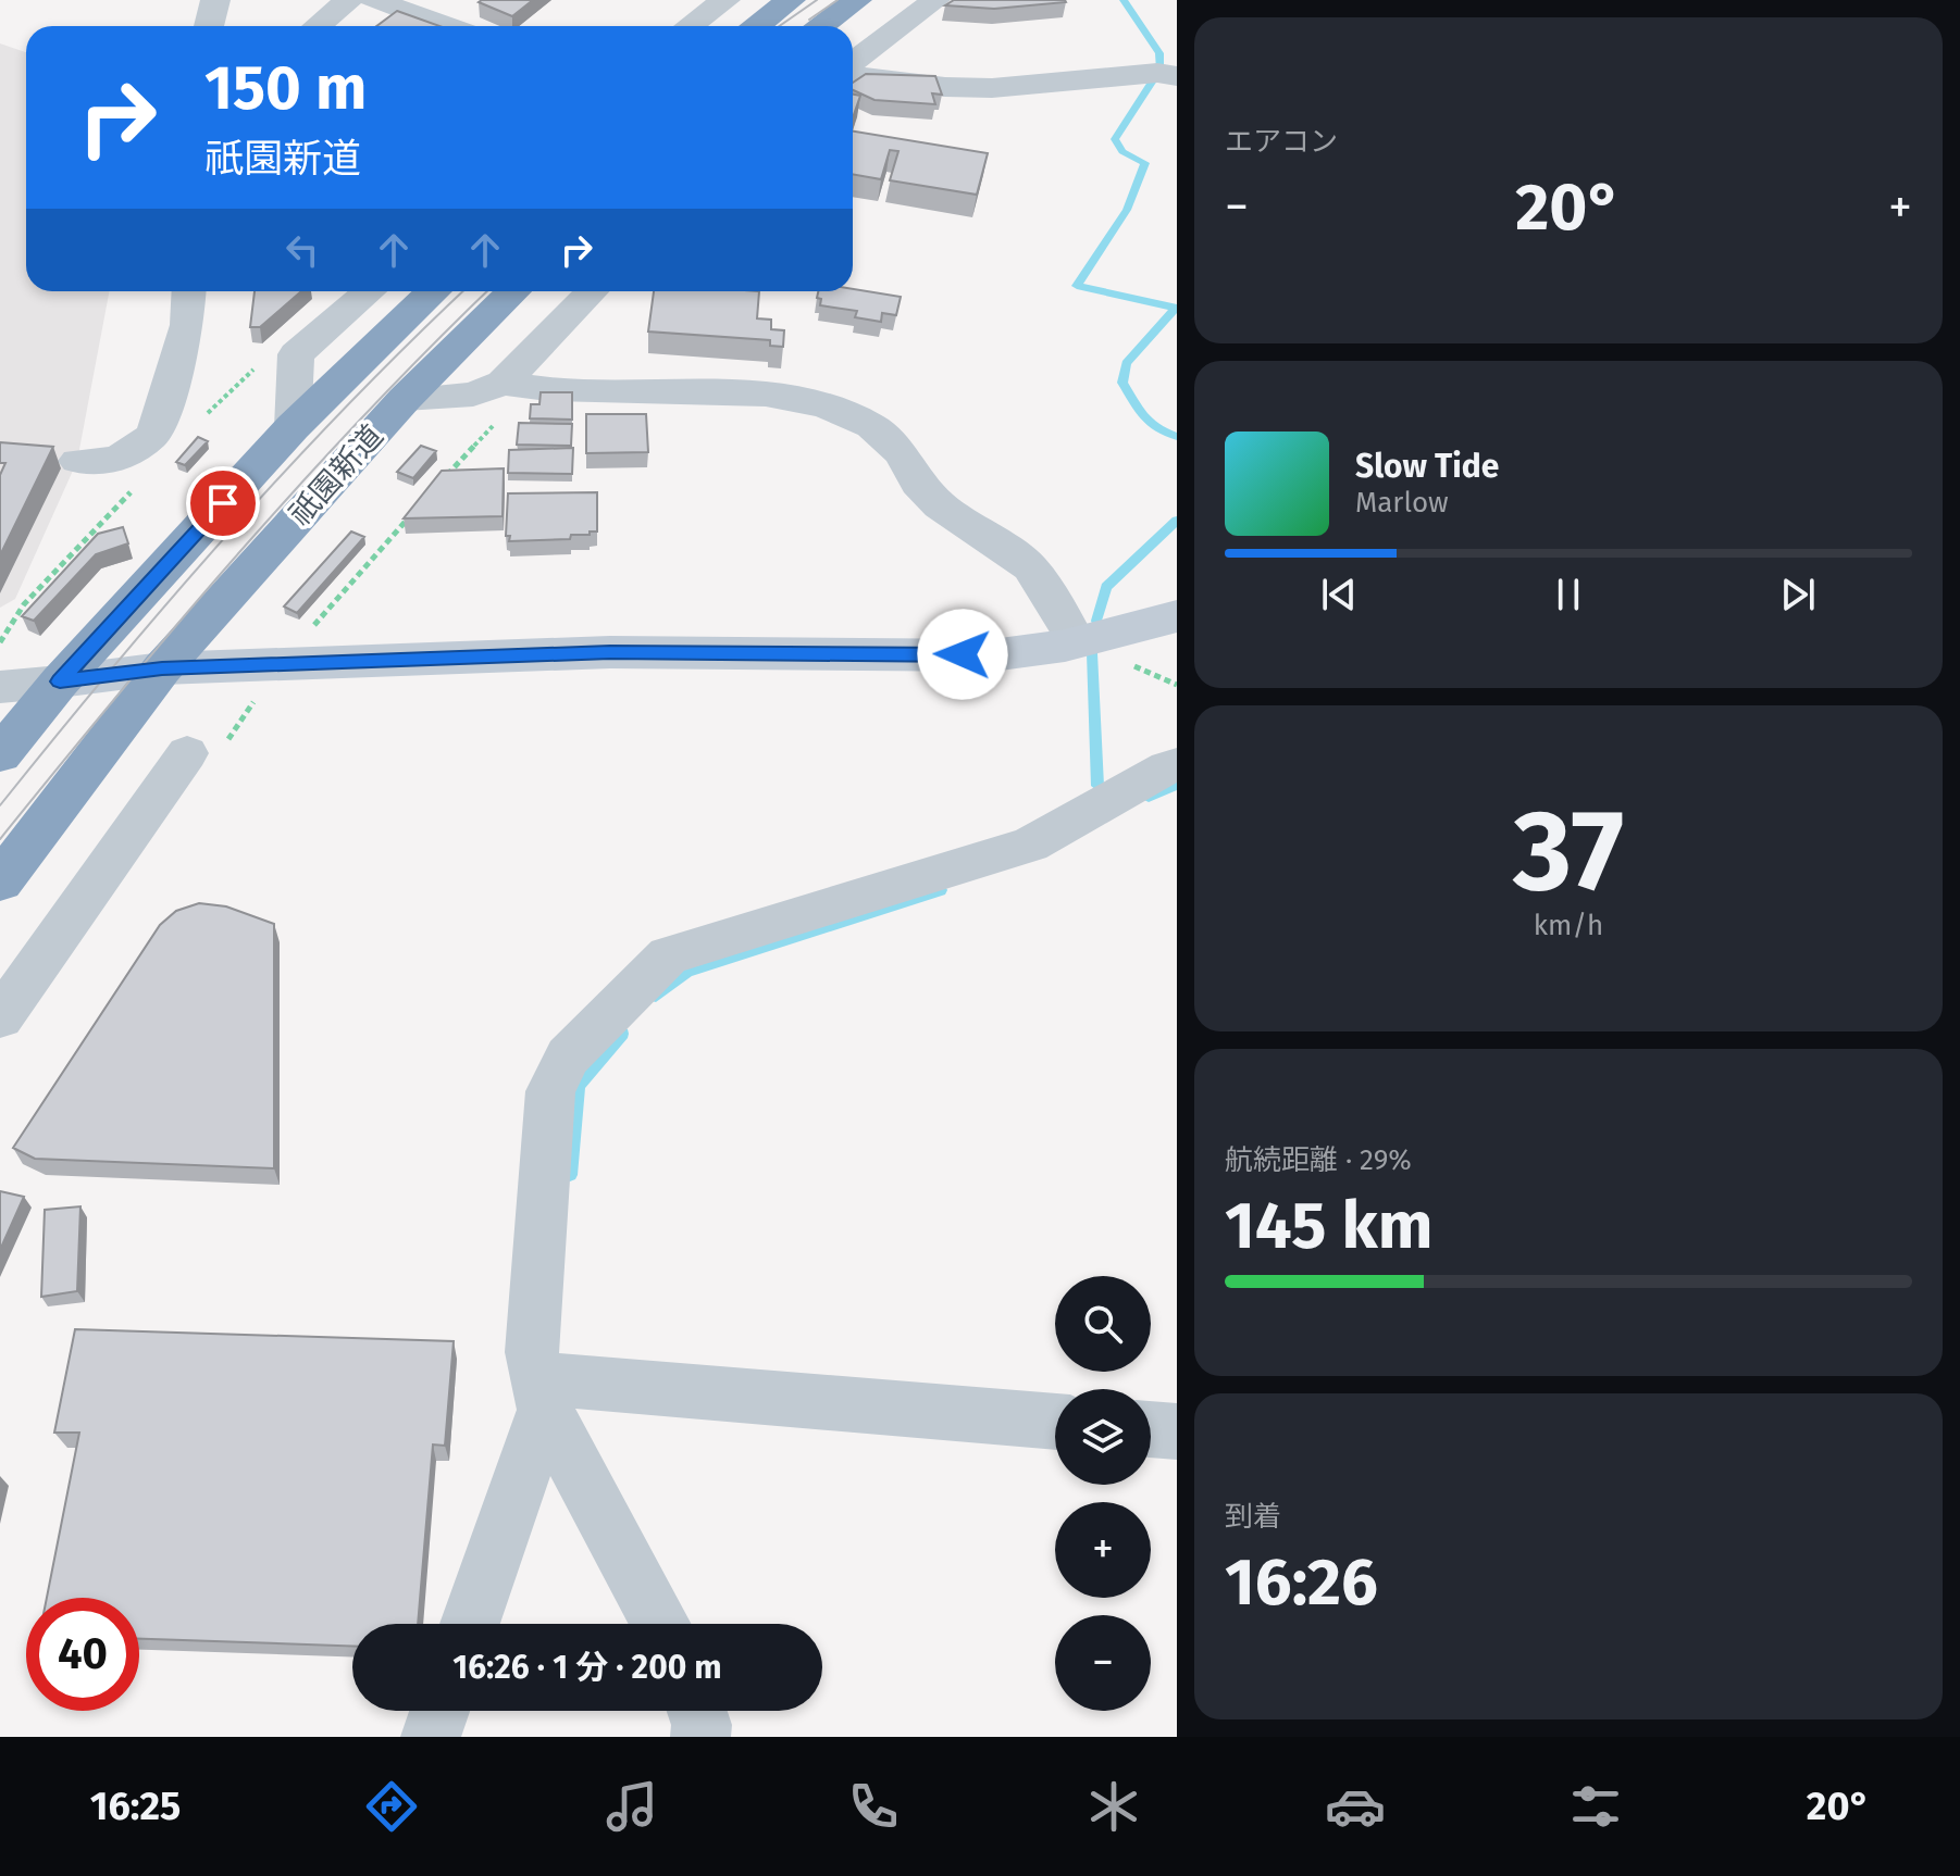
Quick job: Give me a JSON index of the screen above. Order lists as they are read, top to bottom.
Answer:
{
  "streets": {
    "highway": ["祇園新道"]
  },
  "page": {
    "tile": [
      "エアコン",
      ["37", "km/h"],
      ["航続距離 · 29%", "145 km"],
      ["到着", "16:26"]
    ],
    "turn": ["150 m", "祇園新道"],
    "heat": ["−", "20°", "+"],
    "song": ["Slow Tide", "Marlow"],
    "map_buttons": ["+", "−"],
    "limit": "40",
    "trip": "16:26 · 1 分 · 200 m",
    "tabs": ["16:25", "20°"]
  }
}
